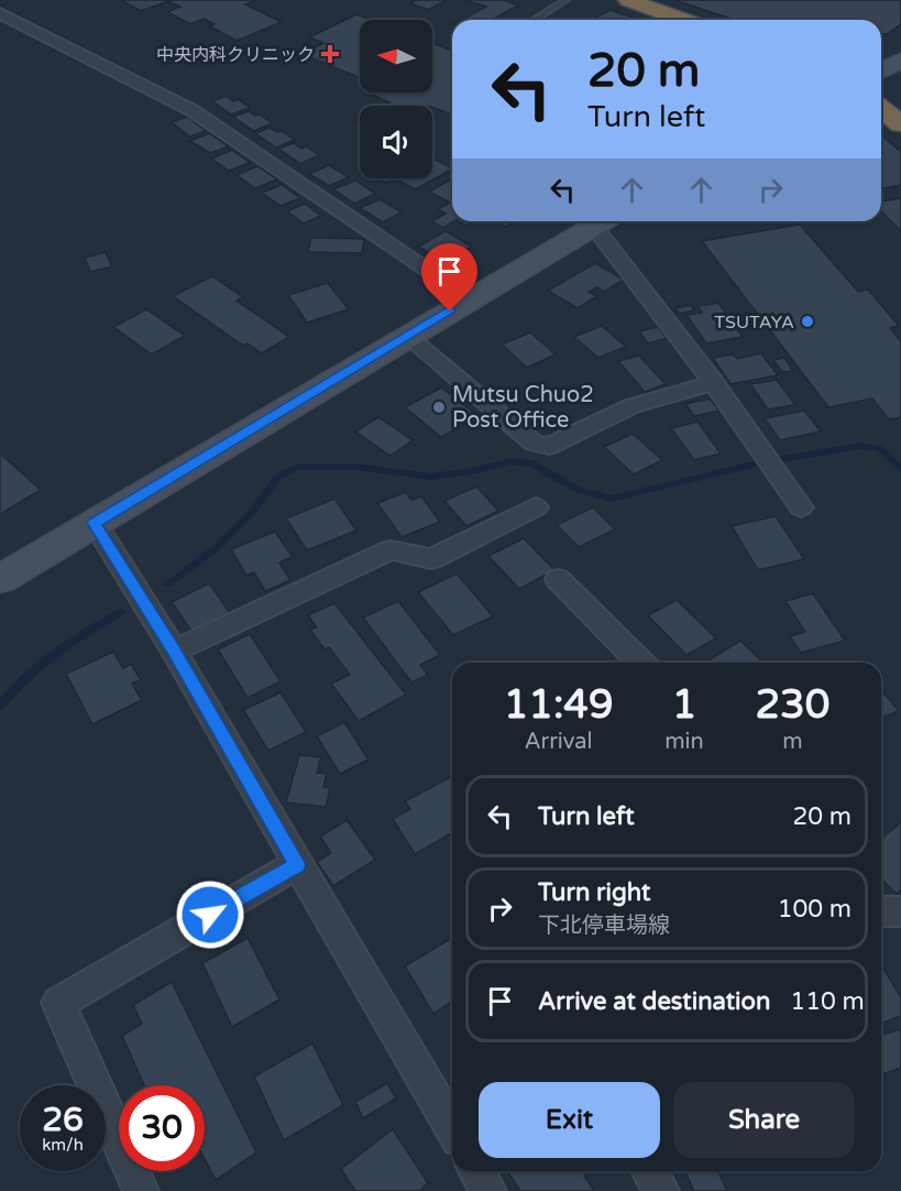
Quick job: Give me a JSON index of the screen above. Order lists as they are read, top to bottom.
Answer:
{
  "places": {
    "health": ["中央内科クリニック"],
    "other": ["TSUTAYA", "Mutsu Chuo2 Post Office"]
  },
  "north": "left",
  "page": {
    "turn": ["20 m", "Turn left"],
    "eta": [
      "11:49",
      "Arrival",
      "1",
      "min",
      "230",
      "m"
    ],
    "list": [
      {
        "name": "Turn left",
        "value": "20 m"
      },
      {
        "name": "Turn right",
        "note": "下北停車場線",
        "value": "100 m"
      },
      {
        "name": "Arrive at destination",
        "value": "110 m"
      }
    ],
    "buttons": ["Exit", "Share"],
    "speed": "26 km/h",
    "limit": "30"
  }
}
